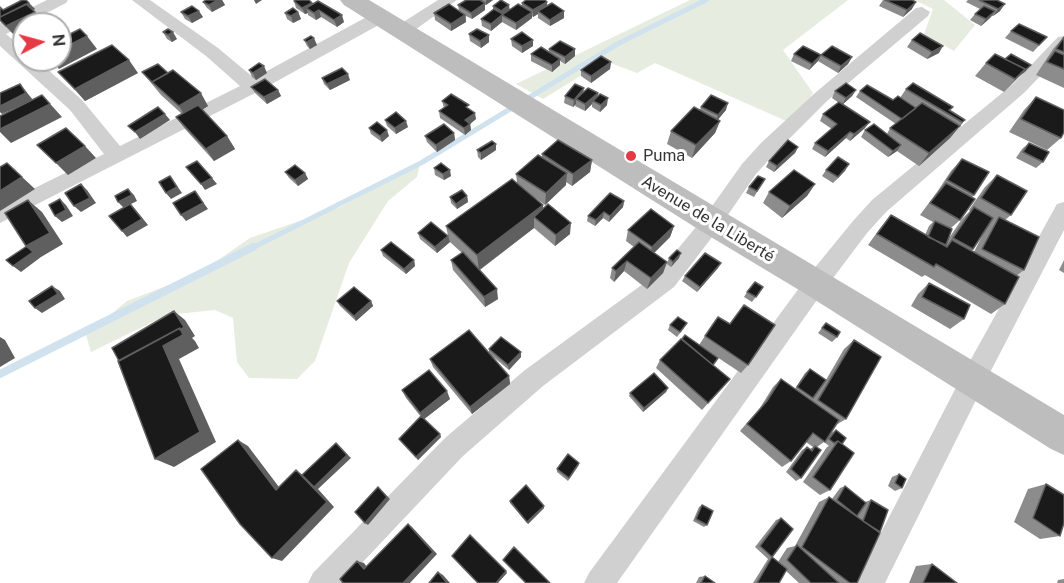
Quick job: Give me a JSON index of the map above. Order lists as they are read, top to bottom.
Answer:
{
  "streets": {
    "street": ["Avenue de la Liberté"]
  },
  "places": ["Puma"],
  "north": "right"
}
